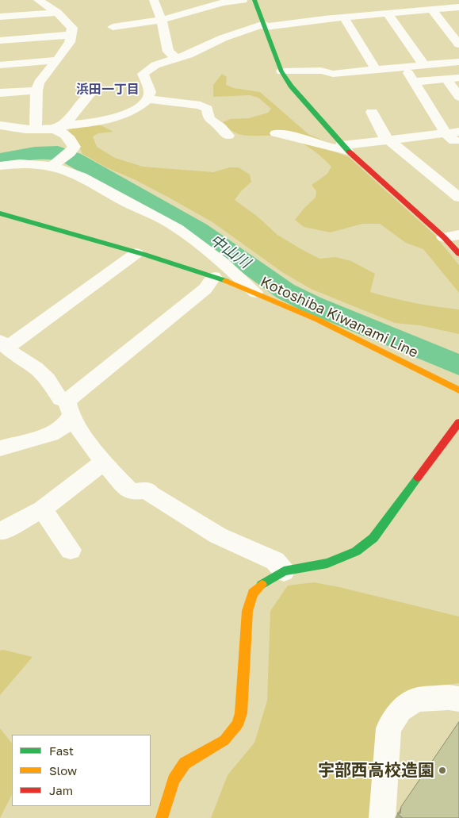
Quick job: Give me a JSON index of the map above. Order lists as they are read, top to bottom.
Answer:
{
  "streets": {
    "street": ["Kotoshiba Kiwanami Line"]
  },
  "districts": ["浜田一丁目"],
  "water": ["中山川"],
  "places": ["宇部西高校造園"],
  "legend": ["Fast", "Slow", "Jam"]
}
